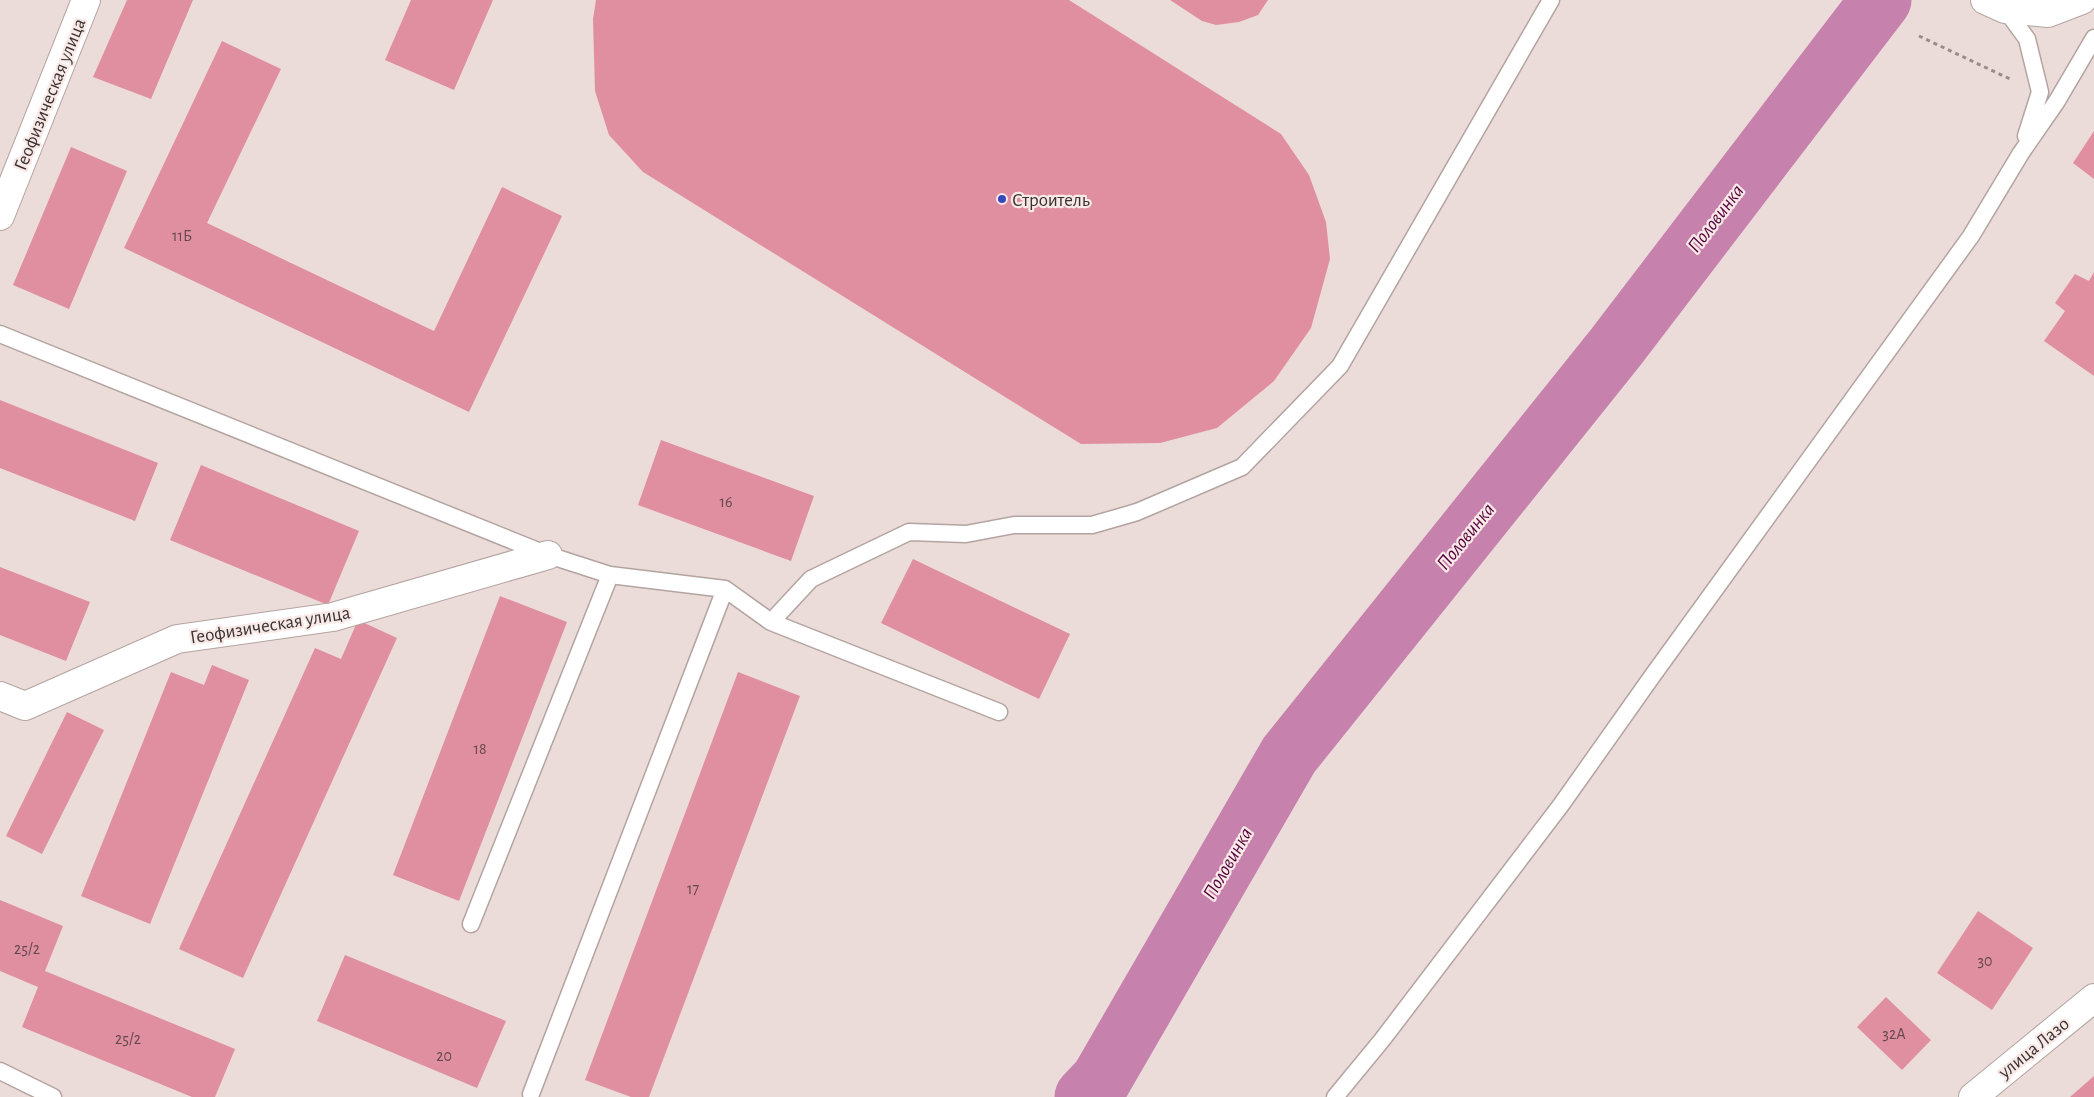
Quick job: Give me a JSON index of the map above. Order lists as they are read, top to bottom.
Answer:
{
  "streets": {
    "street": ["Геофизическая улица", "улица Лазо"]
  },
  "water": ["Половинка"],
  "places": ["Строитель"],
  "house_numbers": [
    "11Б",
    "16",
    "18",
    "17",
    "25/2",
    "30",
    "32А",
    "25/2",
    "20"
  ]
}
